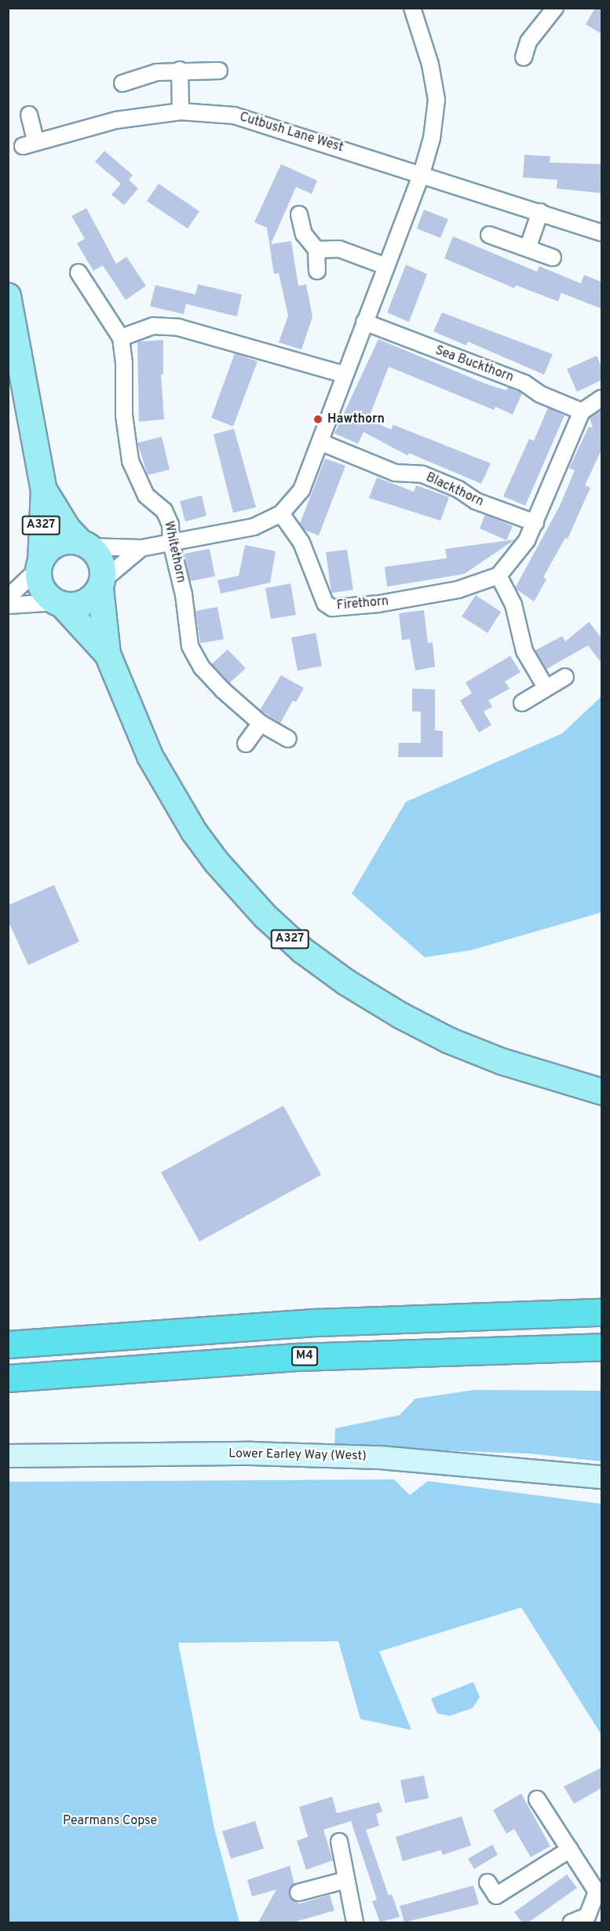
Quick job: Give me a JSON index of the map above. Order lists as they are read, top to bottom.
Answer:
{
  "streets": {
    "highway": ["M4"],
    "main road": ["A327", "Lower Earley Way (West)"],
    "street": [
      "Cutbush Lane West",
      "Sea Buckthorn",
      "Blackthorn",
      "Whitethorn",
      "Firethorn"
    ]
  },
  "crossings": [
    ["Sea Buckthorn", "Firethorn"],
    ["Blackthorn", "Firethorn"]
  ],
  "parks": ["Pearmans Copse"],
  "places": ["Hawthorn"]
}
